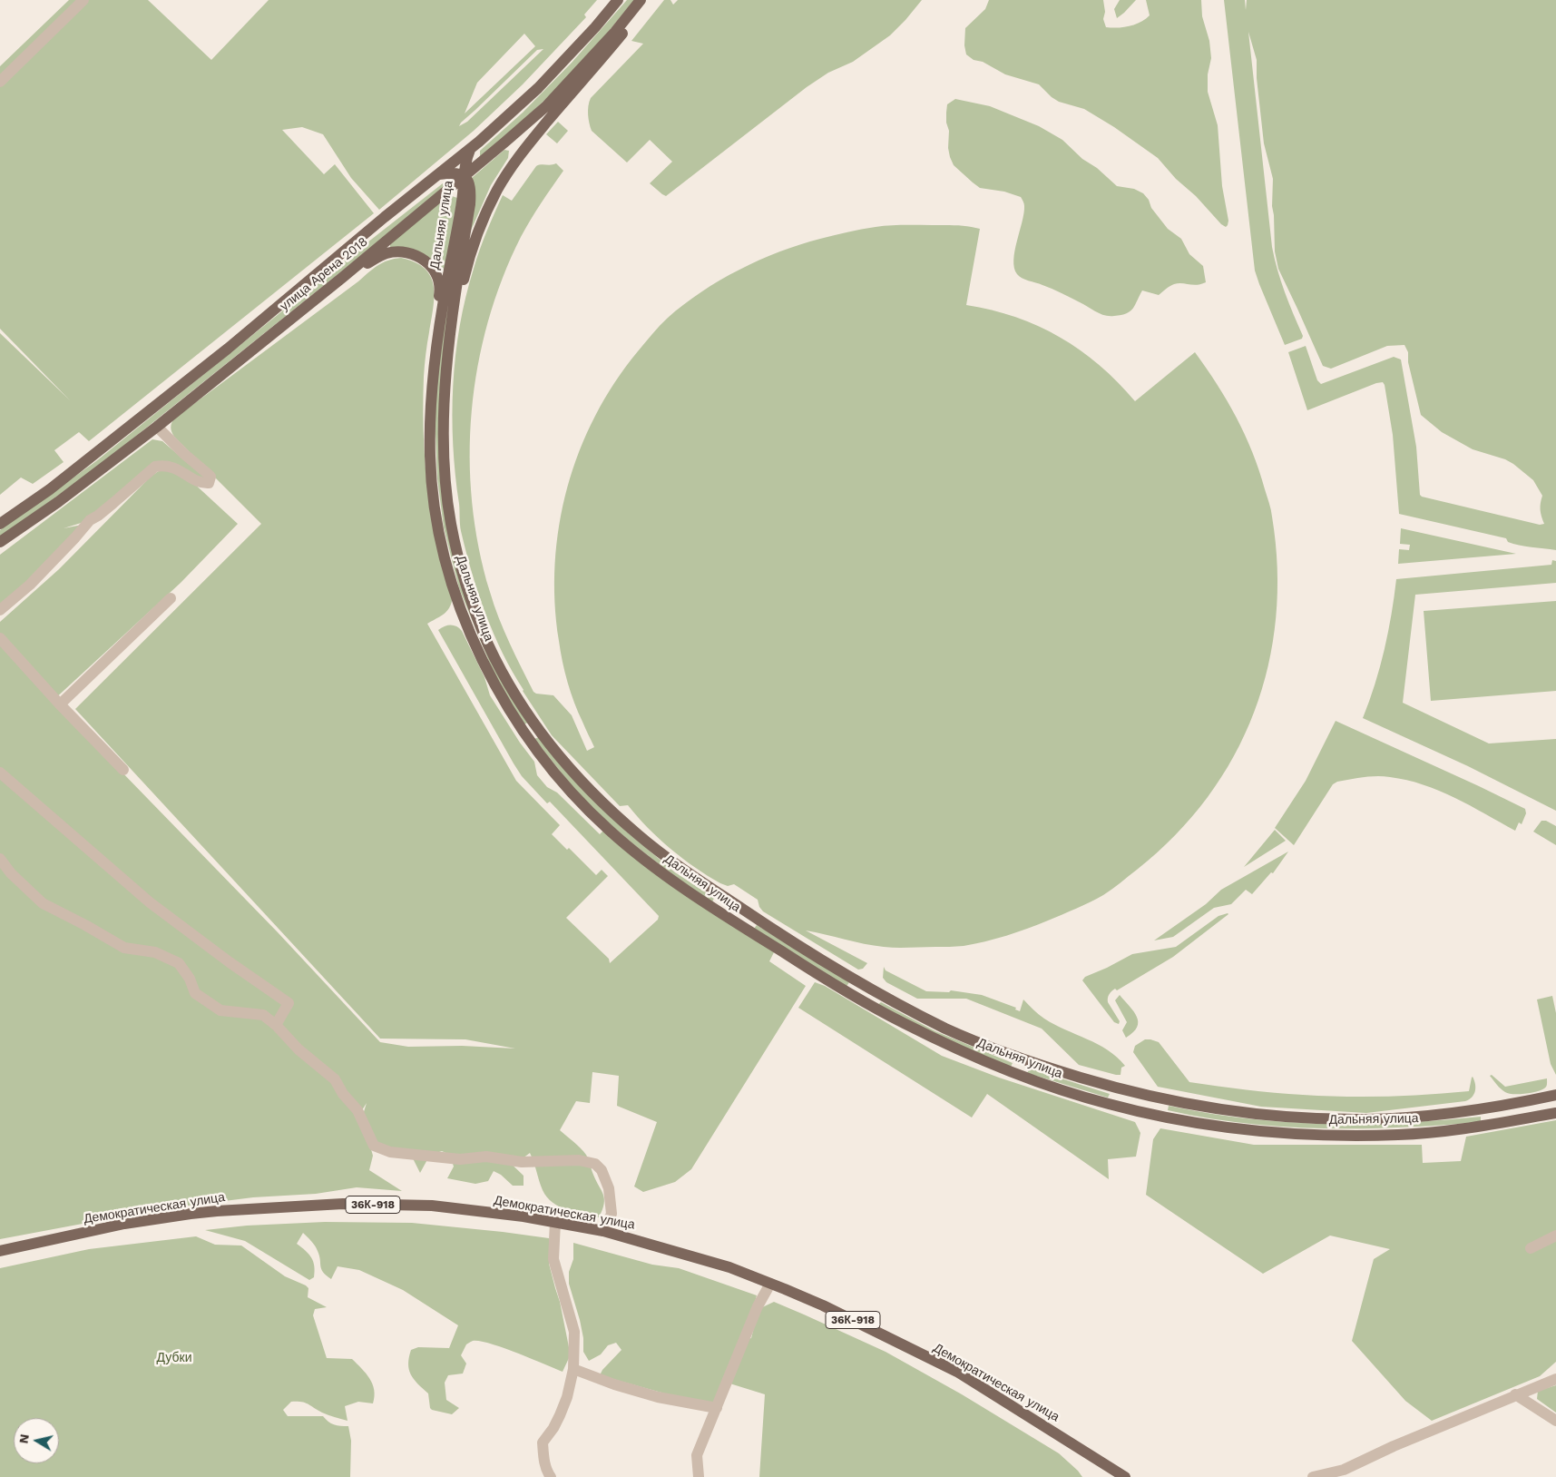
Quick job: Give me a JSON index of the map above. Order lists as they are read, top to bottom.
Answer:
{
  "streets": {
    "main road": [
      "Дальняя улица",
      "улица Арена 2018",
      "36К-918",
      "Демократическая улица"
    ]
  },
  "crossings": [
    ["Дальняя улица", "улица Арена 2018"]
  ],
  "parks": ["Дубки"],
  "north": "left"
}
